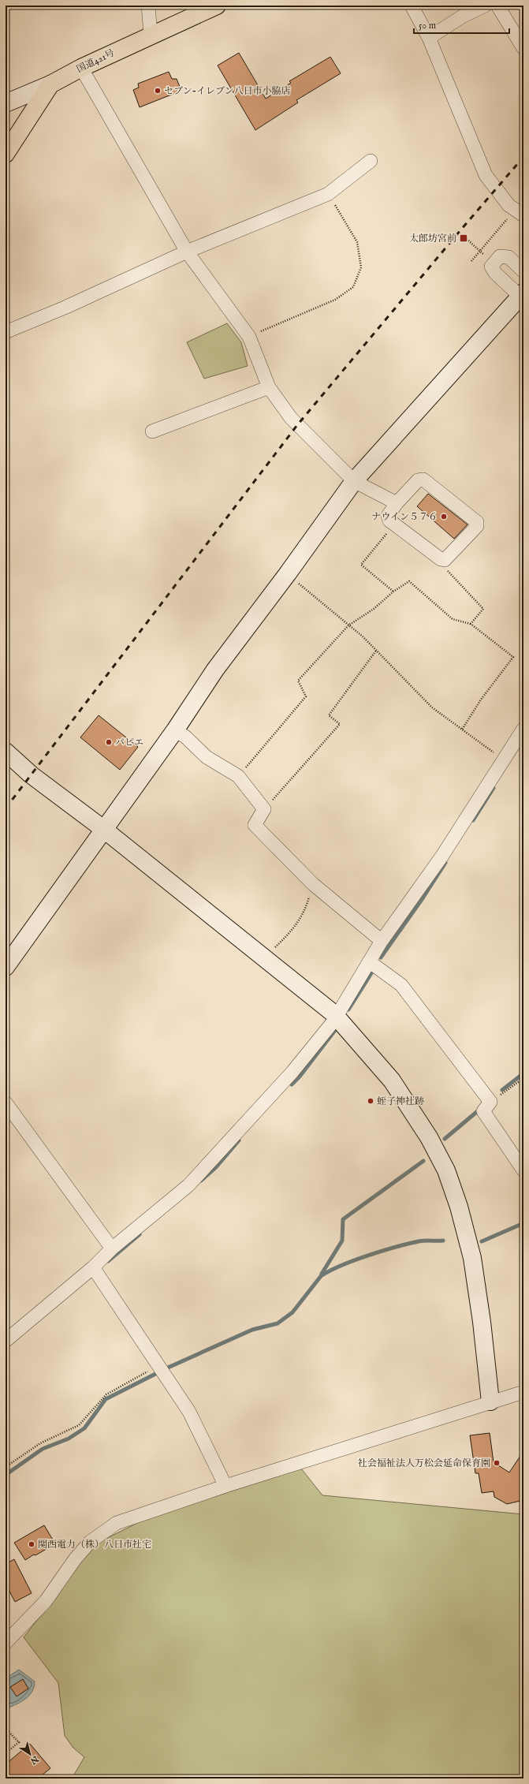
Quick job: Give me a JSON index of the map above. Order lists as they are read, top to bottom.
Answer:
{
  "streets": {
    "highway": ["国道421号"]
  },
  "places": {
    "other": [
      "セブン-イレブン八日市小脇店",
      "ナウイン５７６",
      "パピエ",
      "蛭子神社跡",
      "社会福祉法人万松会延命保育園",
      "関西電力（株）八日市社宅"
    ],
    "transit": ["太郎坊宮前"]
  },
  "scale_bar": "50 m",
  "north": "bottom right"
}
